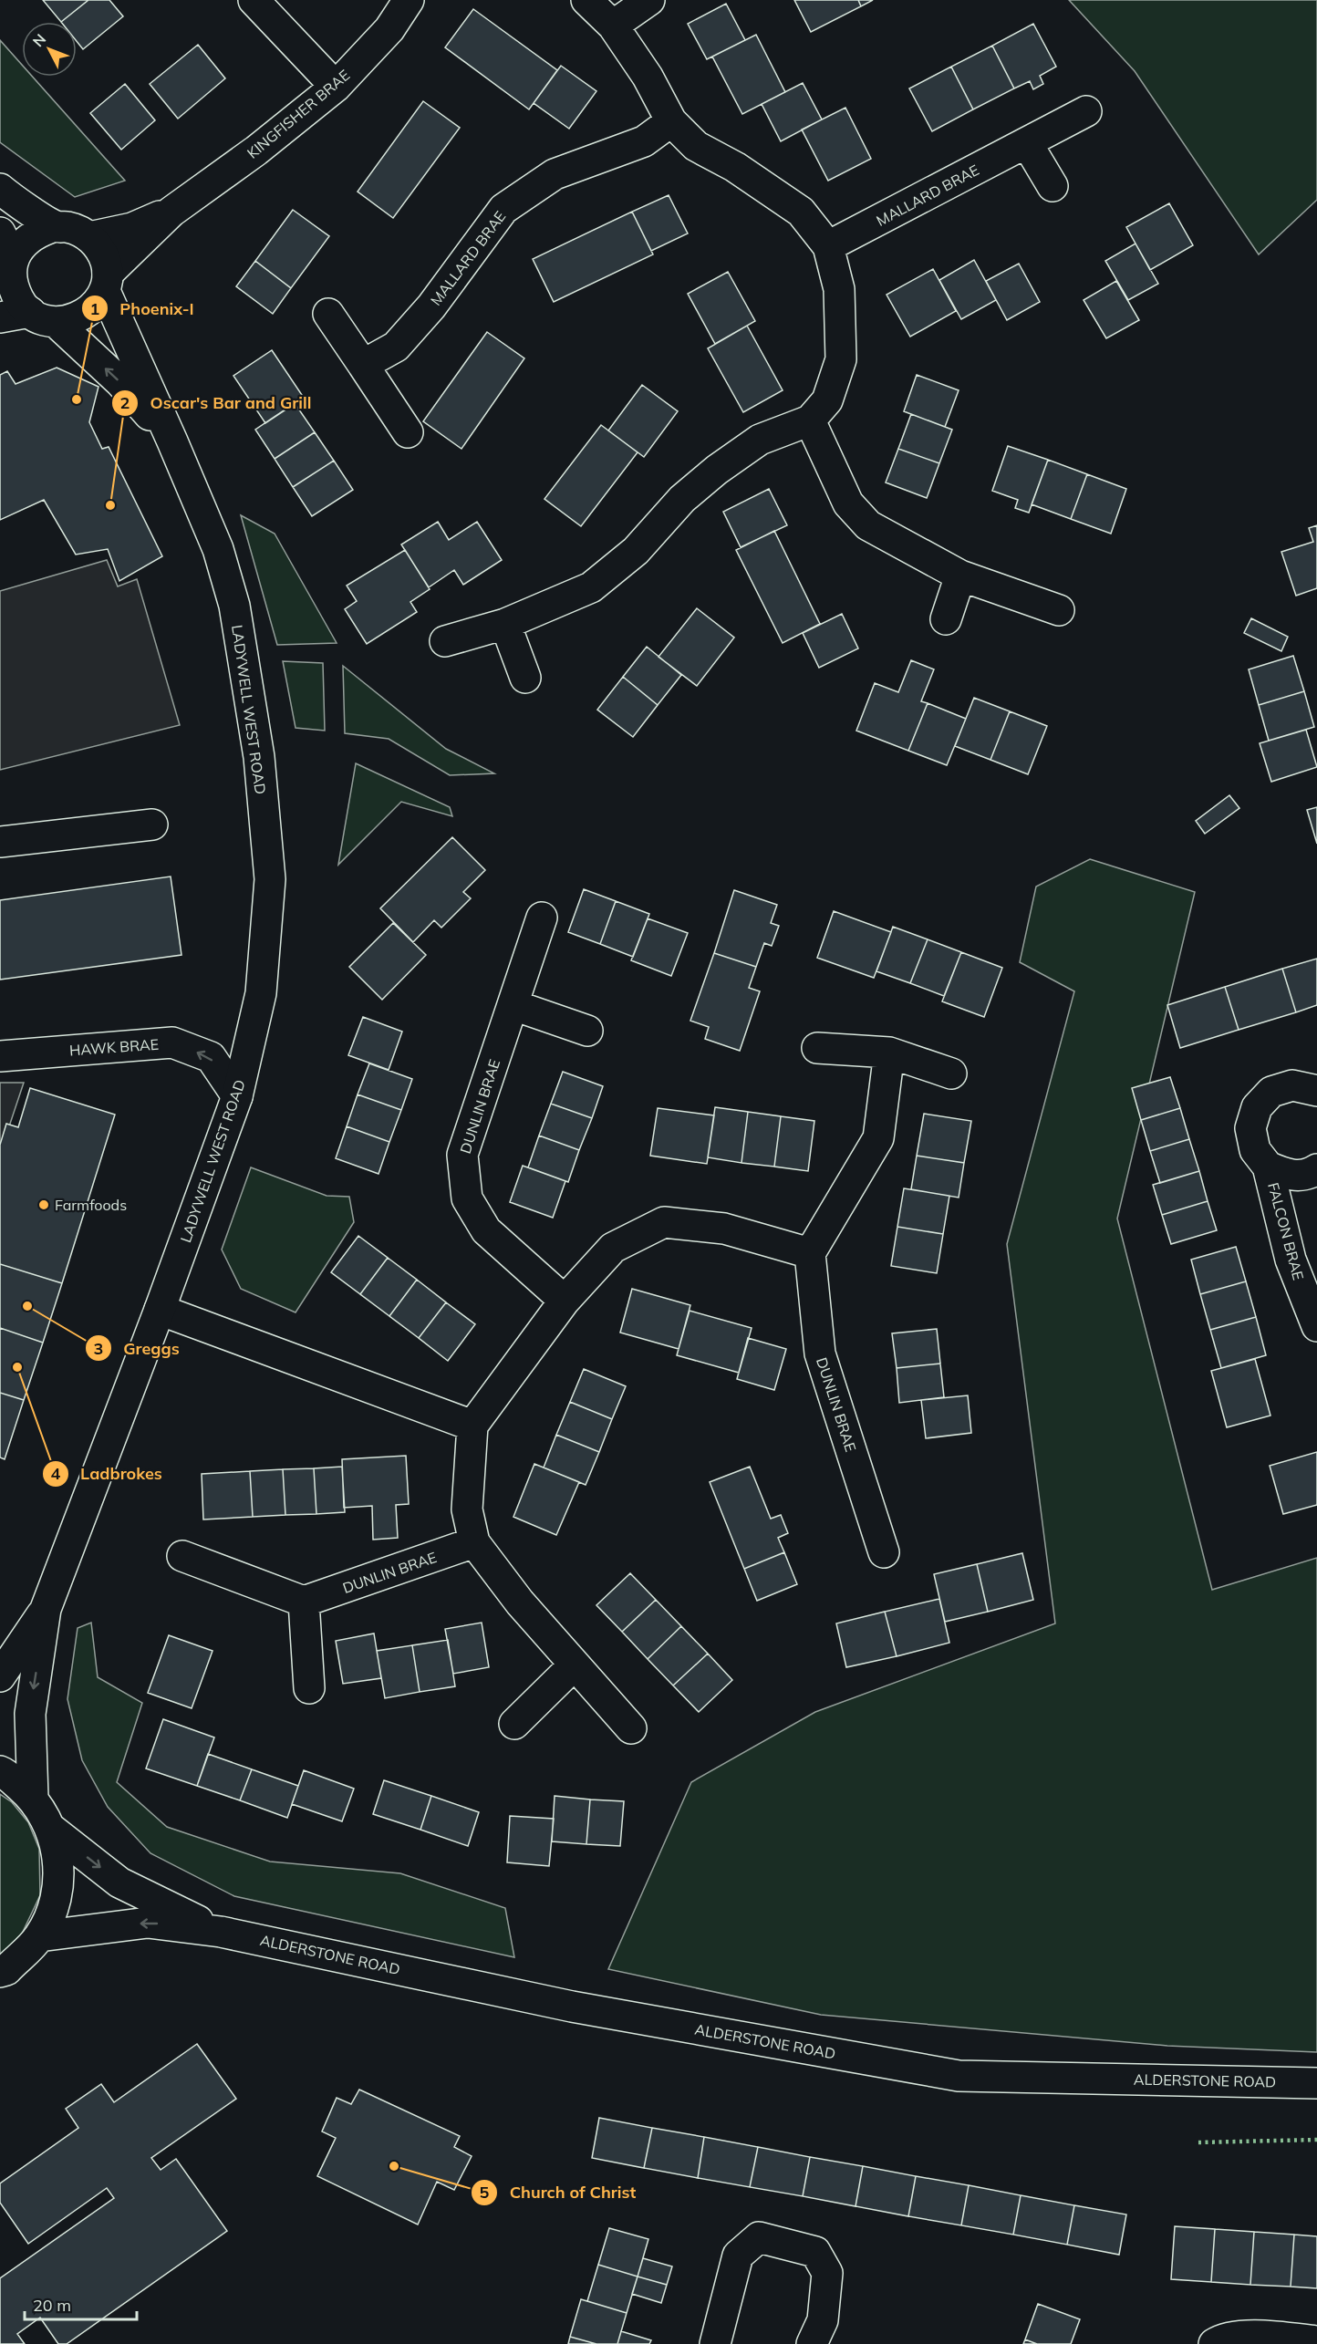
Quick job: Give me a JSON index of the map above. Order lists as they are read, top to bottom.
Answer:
{
  "streets": {
    "street": [
      "KINGFISHER BRAE",
      "MALLARD BRAE",
      "LADYWELL WEST ROAD",
      "HAWK BRAE",
      "DUNLIN BRAE",
      "FALCON BRAE",
      "ALDERSTONE ROAD"
    ]
  },
  "crossings": [
    ["KINGFISHER BRAE", "LADYWELL WEST ROAD"],
    ["LADYWELL WEST ROAD", "HAWK BRAE"]
  ],
  "places": [
    "Phoenix-I",
    "Oscar's Bar and Grill",
    "Farmfoods",
    "Greggs",
    "Ladbrokes",
    "Church of Christ"
  ],
  "scale_bar": "20 m",
  "north": "top left"
}
